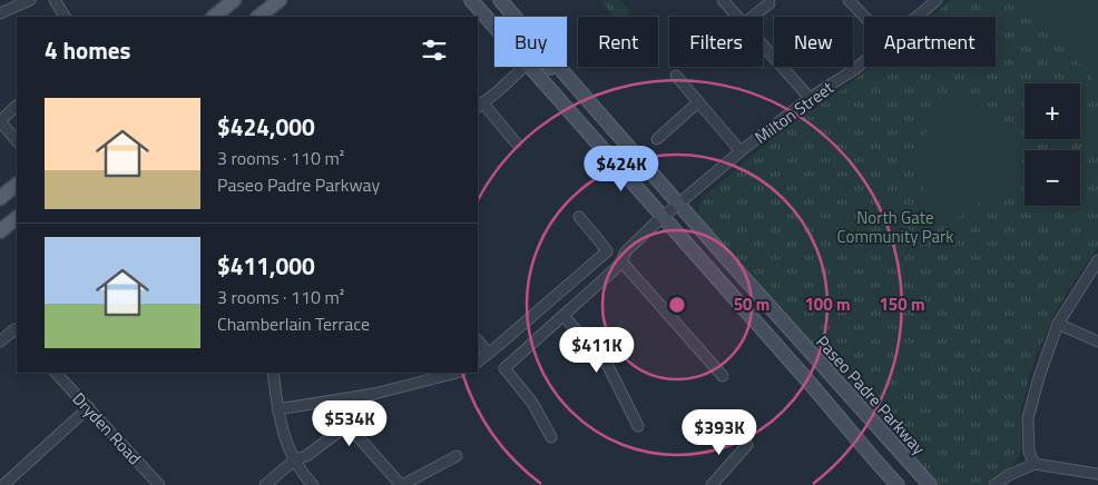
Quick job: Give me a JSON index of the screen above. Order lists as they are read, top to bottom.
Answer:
{
  "streets": {
    "main road": ["Paseo Padre Parkway"],
    "street": ["Milton Street", "Dryden Road"]
  },
  "crossings": [
    ["Milton Street", "Paseo Padre Parkway"]
  ],
  "parks": ["North Gate Community Park"],
  "page": {
    "chip": [
      "Buy",
      "Rent",
      "Filters",
      "New",
      "Apartment"
    ],
    "heading": "4 homes",
    "map_buttons": ["+", "−"],
    "list": [
      {
        "name": "$424,000",
        "note": "3 rooms · 110 m² · Paseo Padre Parkway"
      },
      {
        "name": "$411,000",
        "note": "3 rooms · 110 m² · Chamberlain Terrace"
      }
    ],
    "price": [
      "$424K",
      "$411K",
      "$534K",
      "$393K"
    ]
  },
  "rings": ["50 m", "100 m", "150 m"]
}
